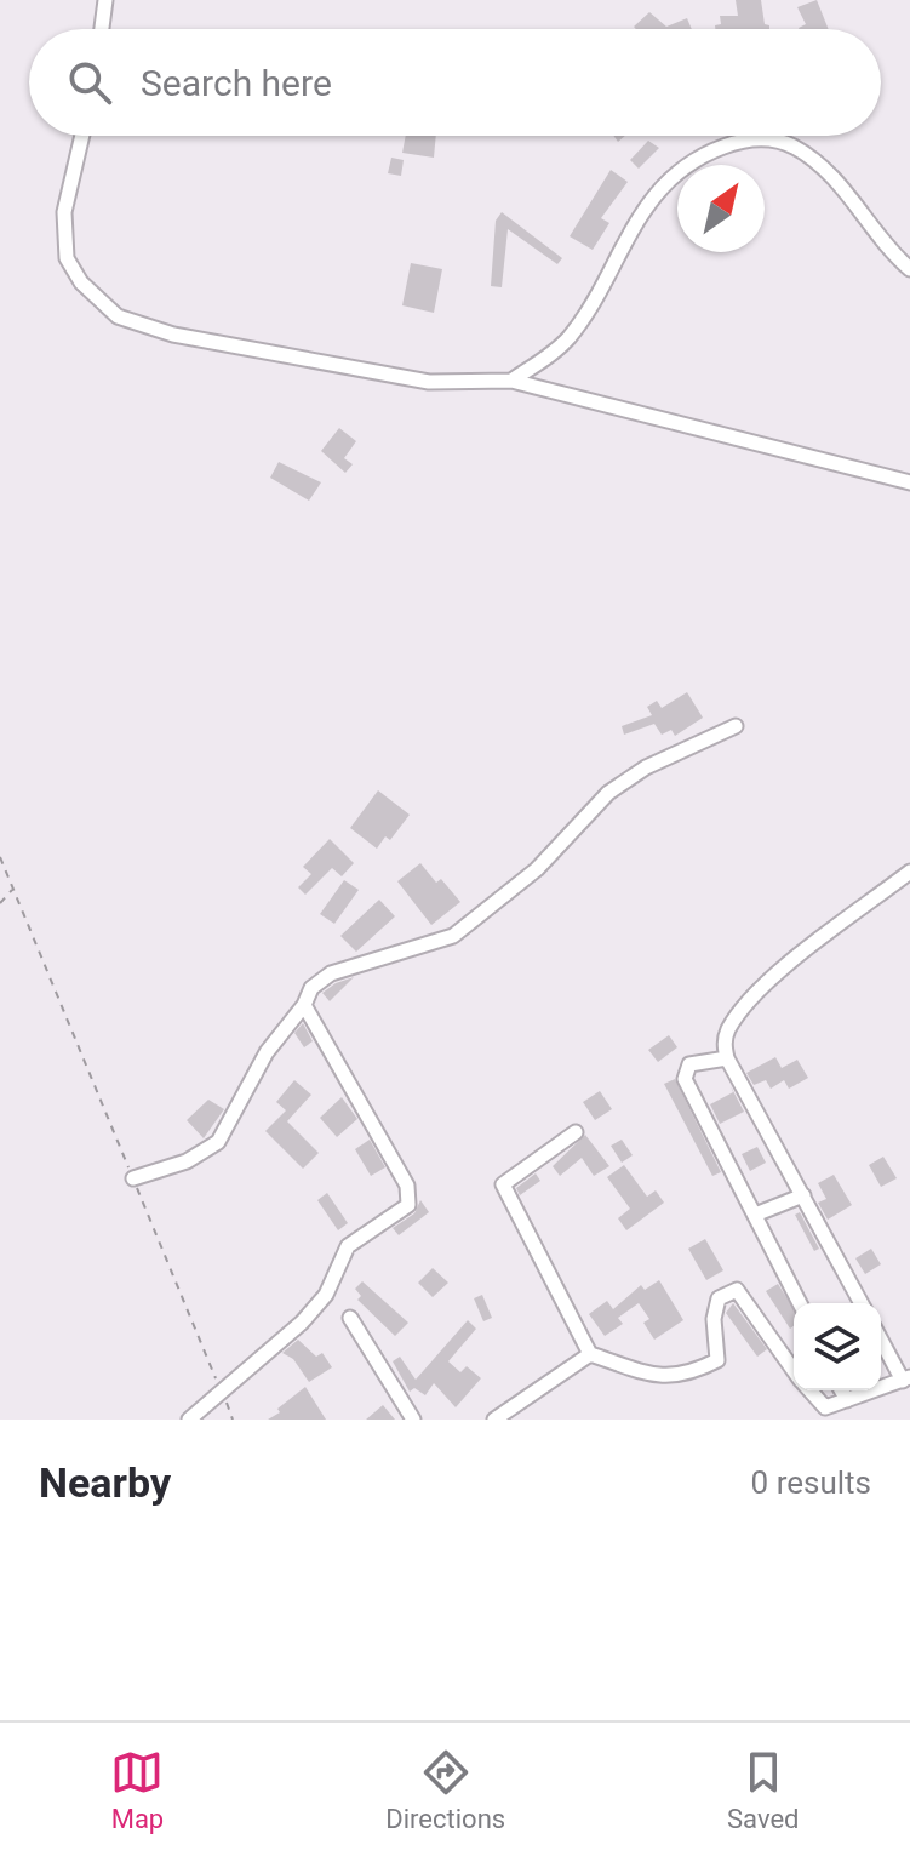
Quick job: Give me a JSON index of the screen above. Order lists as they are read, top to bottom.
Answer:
{
  "north": "top right",
  "page": {
    "search": "Search here",
    "heading": ["Nearby", "0 results"],
    "nav": ["Map", "Directions", "Saved"]
  }
}
